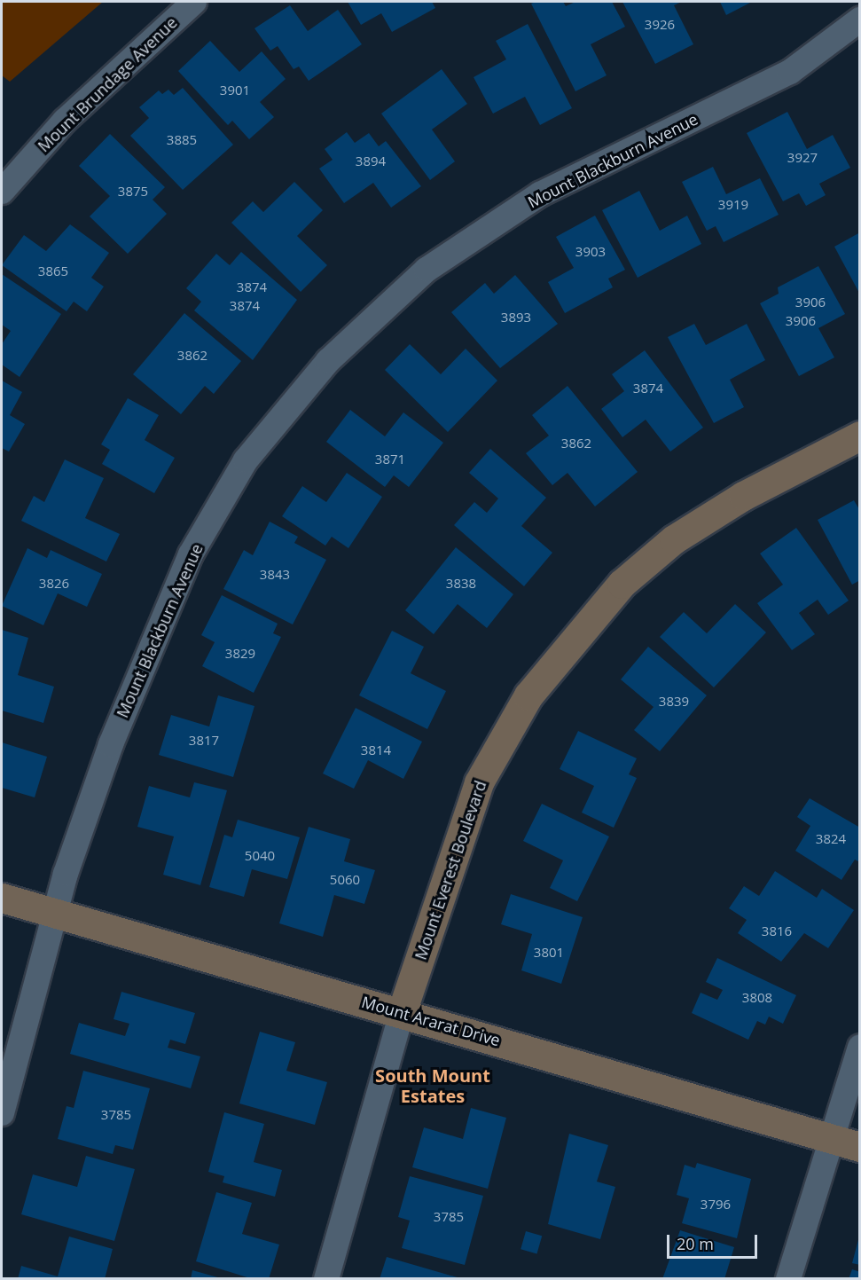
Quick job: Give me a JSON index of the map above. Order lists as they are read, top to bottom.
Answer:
{
  "streets": {
    "street": [
      "Mount Brundage Avenue",
      "Mount Blackburn Avenue",
      "Mount Everest Boulevard",
      "Mount Ararat Drive"
    ]
  },
  "crossings": [
    ["Mount Blackburn Avenue", "Mount Ararat Drive"],
    ["Mount Everest Boulevard", "Mount Ararat Drive"]
  ],
  "districts": ["South Mount Estates"],
  "house_numbers": [
    "3926",
    "3901",
    "3885",
    "3927",
    "3894",
    "3875",
    "3919",
    "3903",
    "3865",
    "3874",
    "3906",
    "3874",
    "3893",
    "3906",
    "3862",
    "3874",
    "3862",
    "3871",
    "3843",
    "3826",
    "3838",
    "3829",
    "3839",
    "3817",
    "3814",
    "3824",
    "5040",
    "5060",
    "3816",
    "3801",
    "3808",
    "3785",
    "3796",
    "3785"
  ],
  "scale_bar": "20 m"
}
